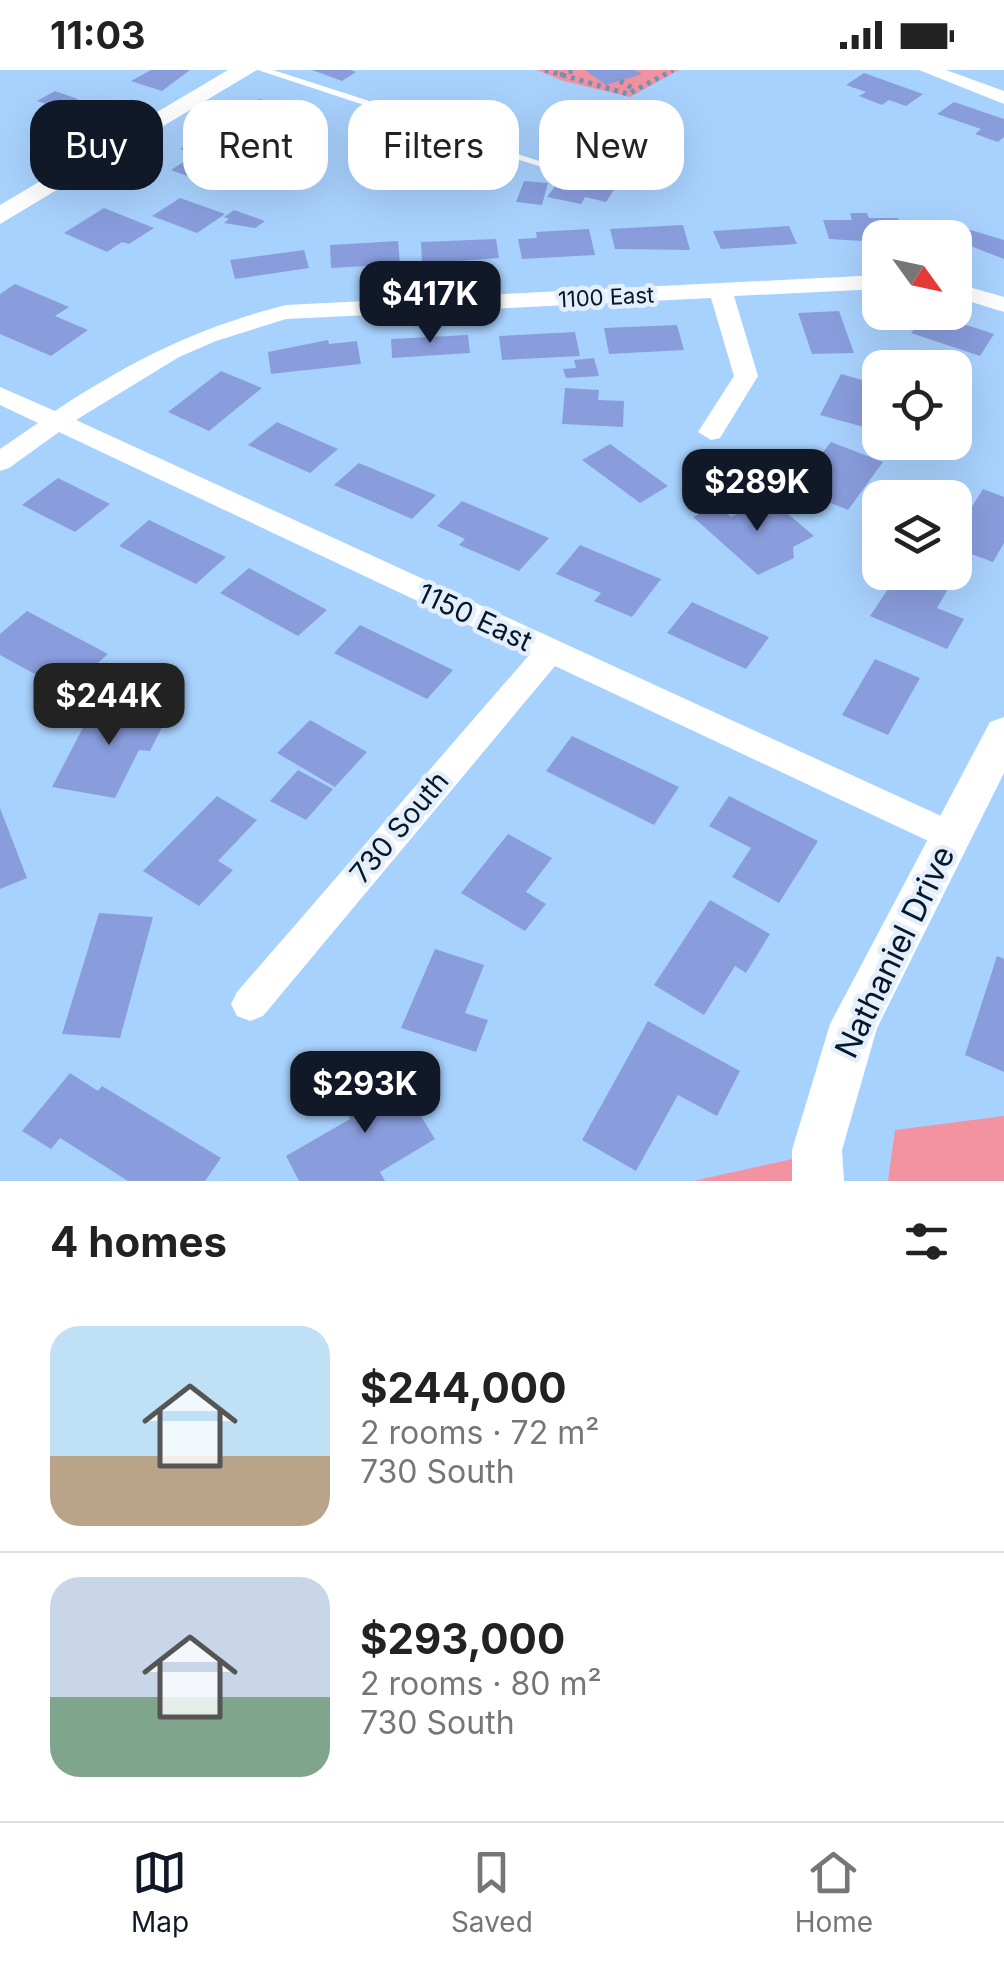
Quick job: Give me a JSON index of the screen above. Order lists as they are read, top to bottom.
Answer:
{
  "streets": {
    "street": [
      "1100 East",
      "1150 East",
      "730 South",
      "Nathaniel Drive"
    ]
  },
  "crossings": [
    ["1100 East", "1150 East"],
    ["1150 East", "730 South"],
    ["1150 East", "Nathaniel Drive"]
  ],
  "north": "bottom right",
  "page": {
    "status": "11:03",
    "chip": [
      "Buy",
      "Rent",
      "Filters",
      "New"
    ],
    "price": [
      "$417K",
      "$289K",
      "$244K",
      "$293K"
    ],
    "heading": "4 homes",
    "list": [
      {
        "name": "$244,000",
        "note": "2 rooms · 72 m² · 730 South"
      },
      {
        "name": "$293,000",
        "note": "2 rooms · 80 m² · 730 South"
      }
    ],
    "tabs": ["Map", "Saved", "Home"]
  }
}
